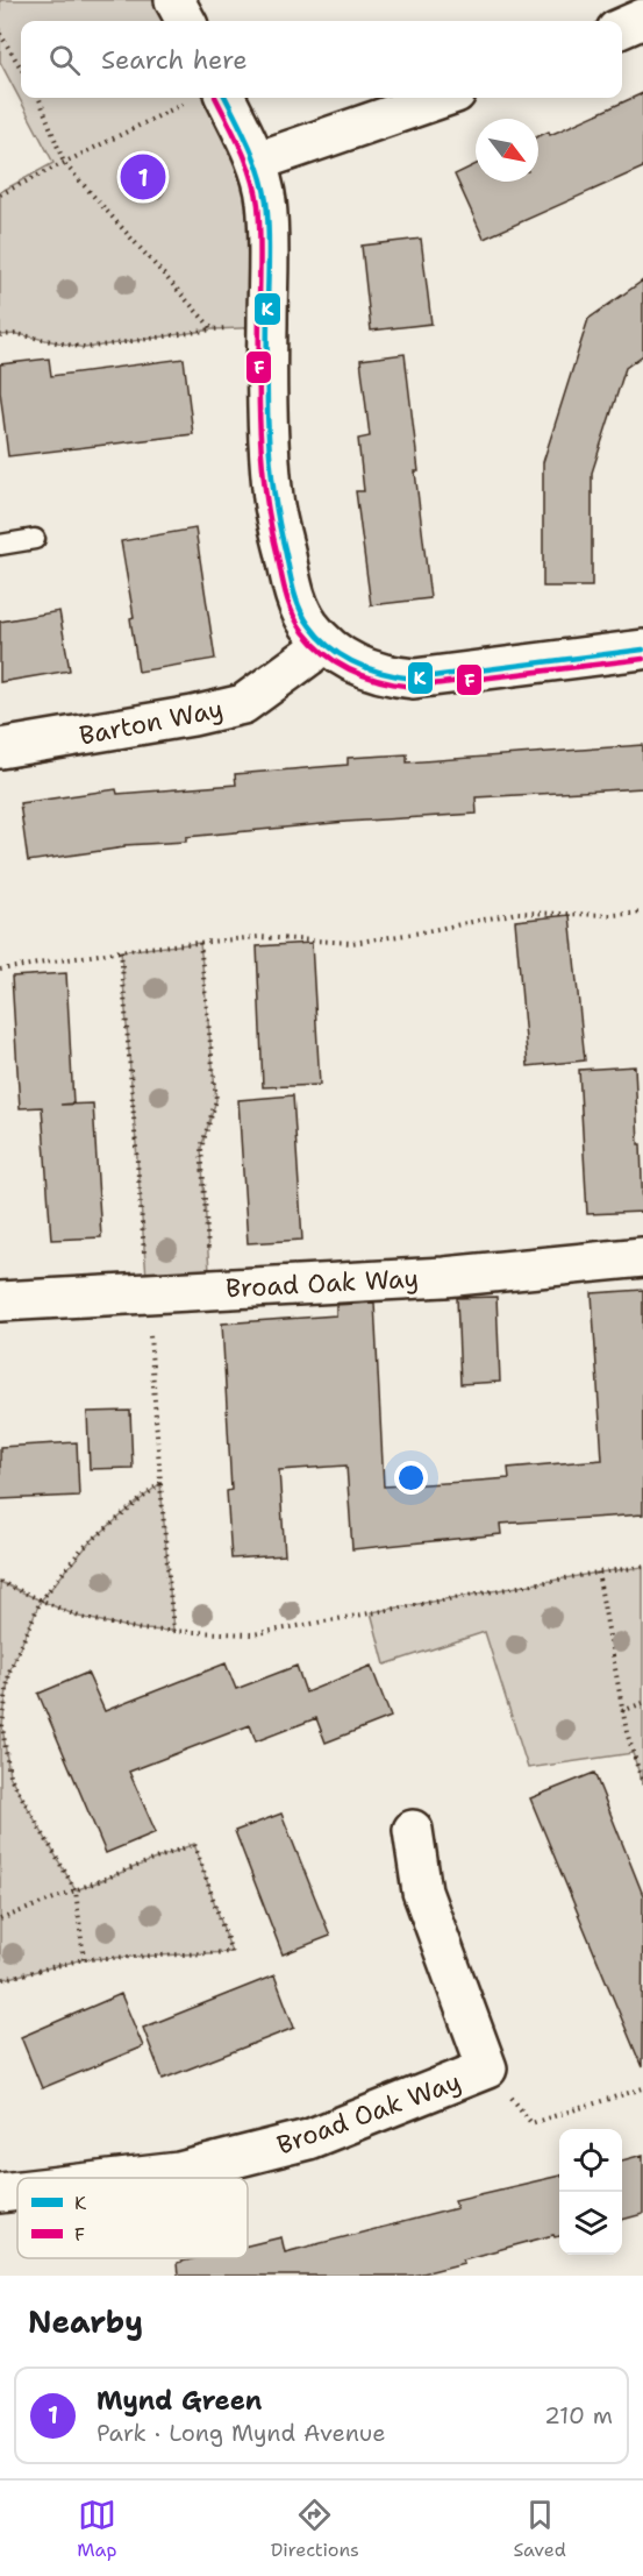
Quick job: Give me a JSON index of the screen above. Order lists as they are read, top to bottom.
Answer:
{
  "streets": {
    "street": ["Barton Way", "Broad Oak Way"]
  },
  "lines": ["transit line K", "transit line F"],
  "legend": ["K", "F"],
  "north": "bottom right",
  "page": {
    "search": "Search here",
    "pins": "1",
    "heading": "Nearby",
    "list": [
      {
        "mark": "1",
        "name": "Mynd Green",
        "note": "Park · Long Mynd Avenue",
        "value": "210 m"
      }
    ],
    "nav": ["Map", "Directions", "Saved"]
  }
}
